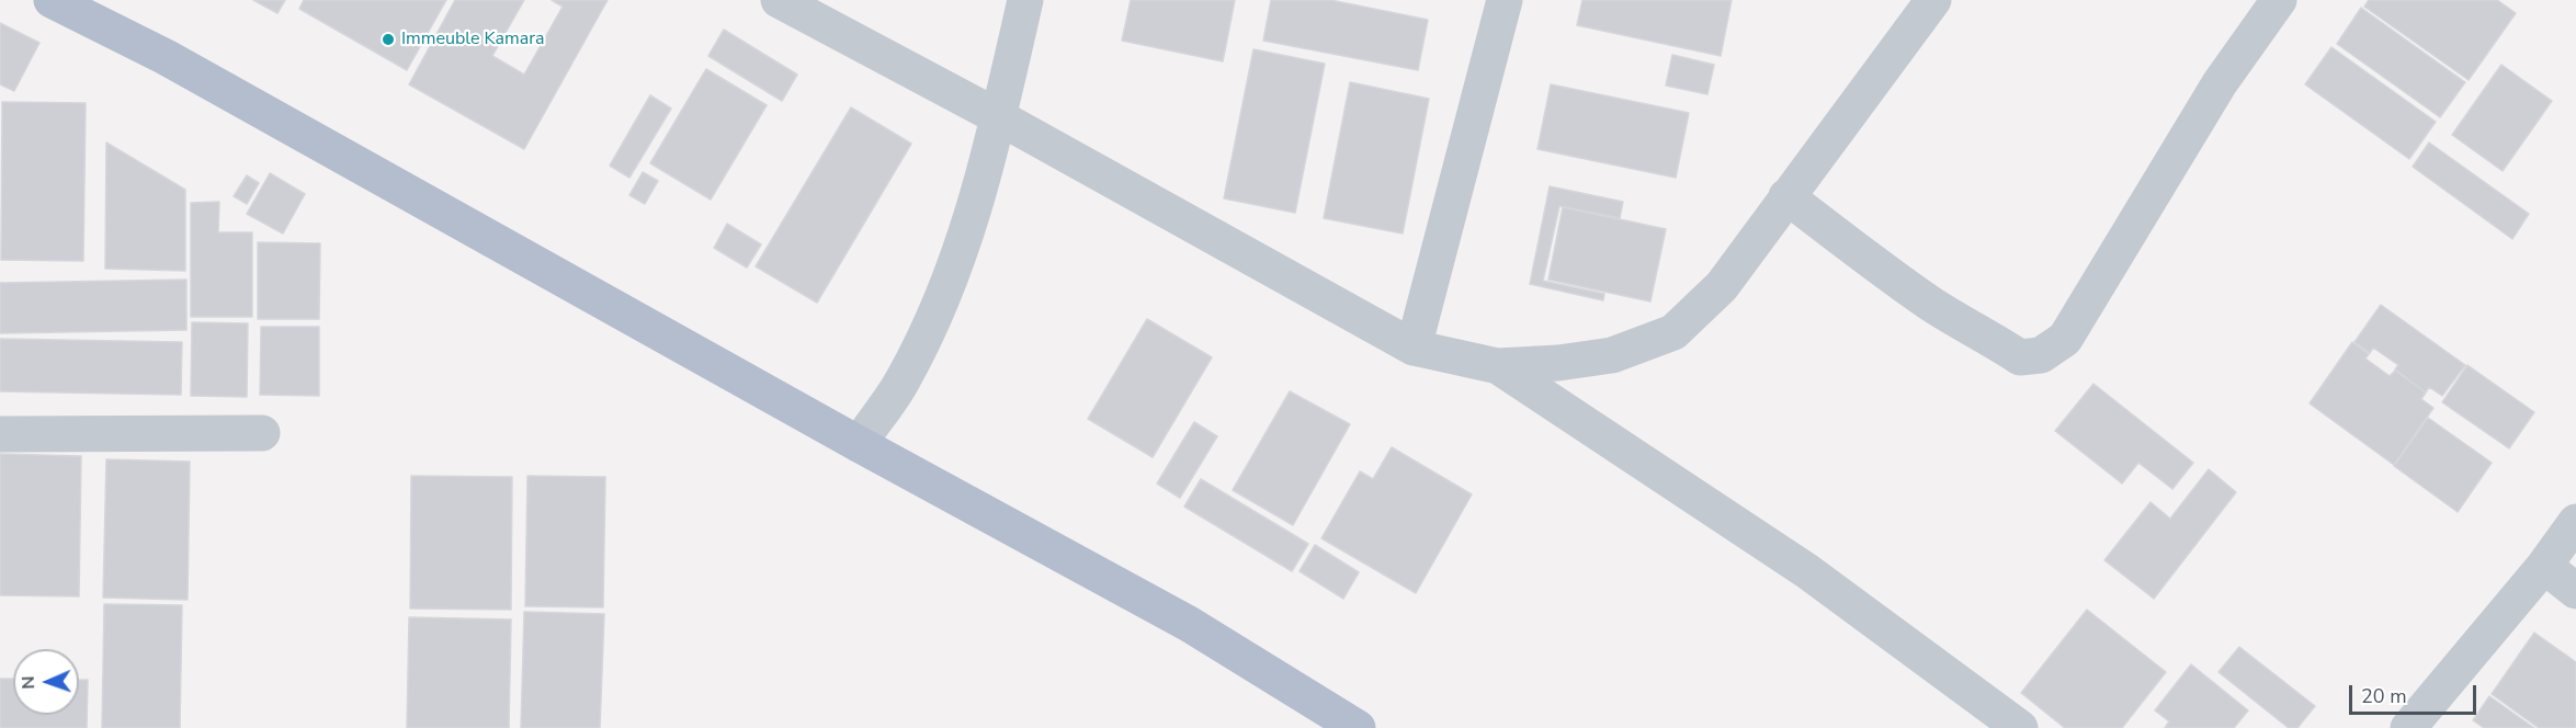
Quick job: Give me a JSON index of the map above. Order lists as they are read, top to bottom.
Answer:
{
  "places": ["Immeuble Kamara"],
  "scale_bar": "20 m",
  "north": "left"
}
